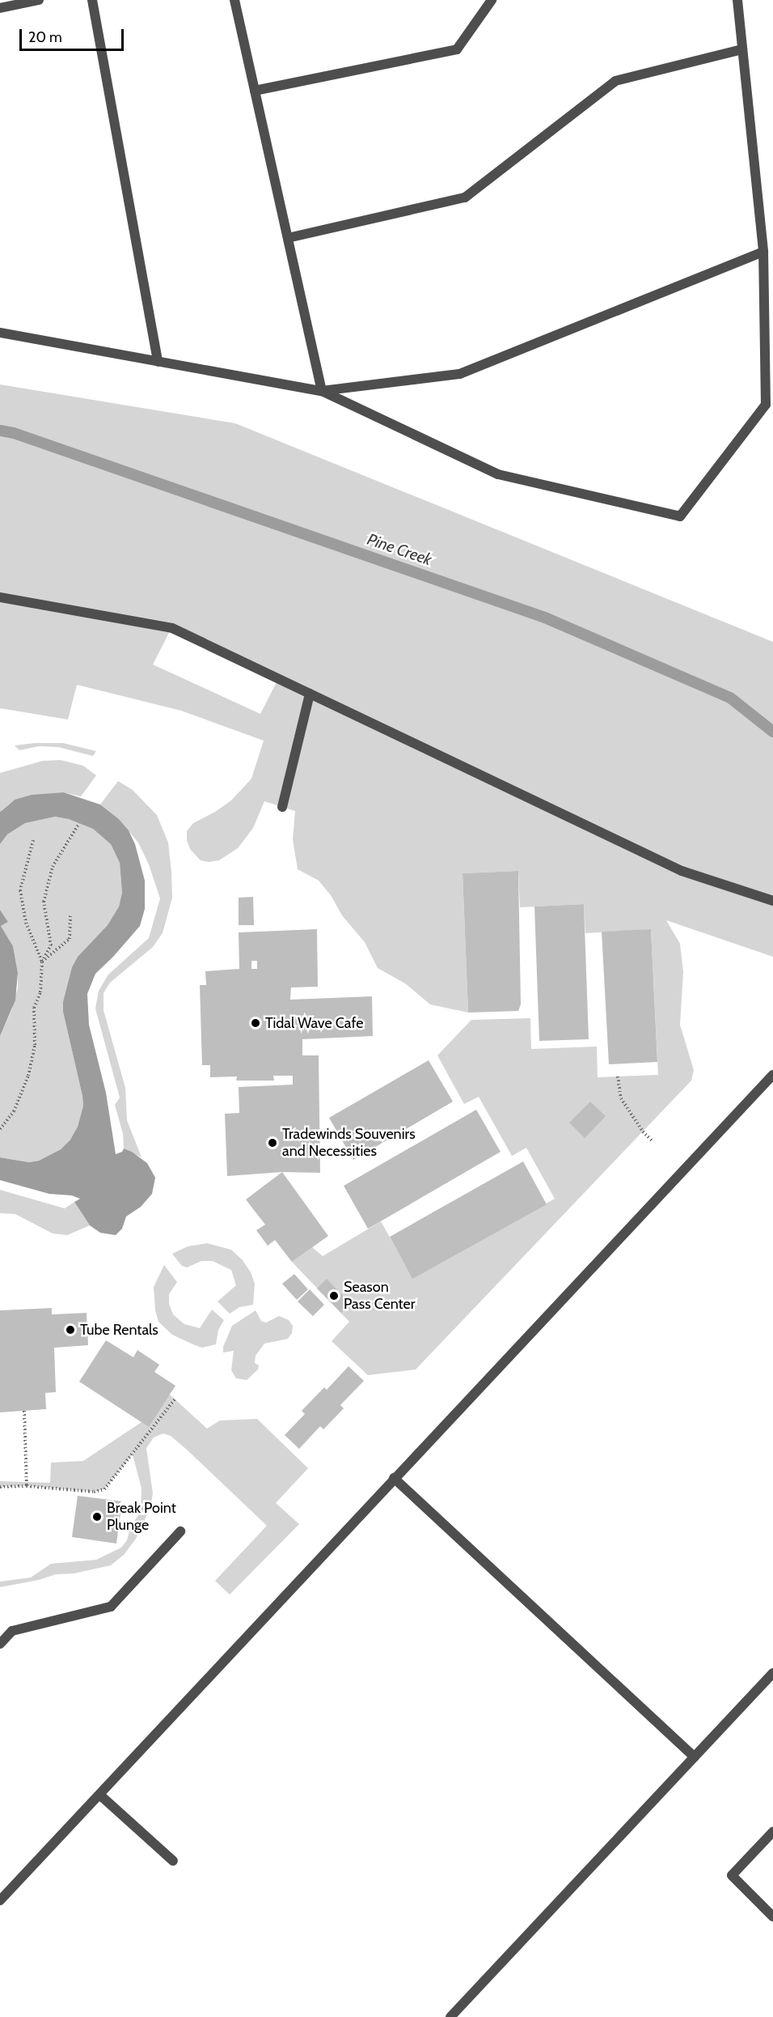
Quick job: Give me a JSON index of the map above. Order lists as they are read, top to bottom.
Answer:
{
  "water": ["Pine Creek"],
  "places": [
    "Tidal Wave Cafe",
    "Tradewinds Souvenirs and Necessities",
    "Season Pass Center",
    "Tube Rentals",
    "Break Point Plunge"
  ],
  "scale_bar": "20 m"
}
